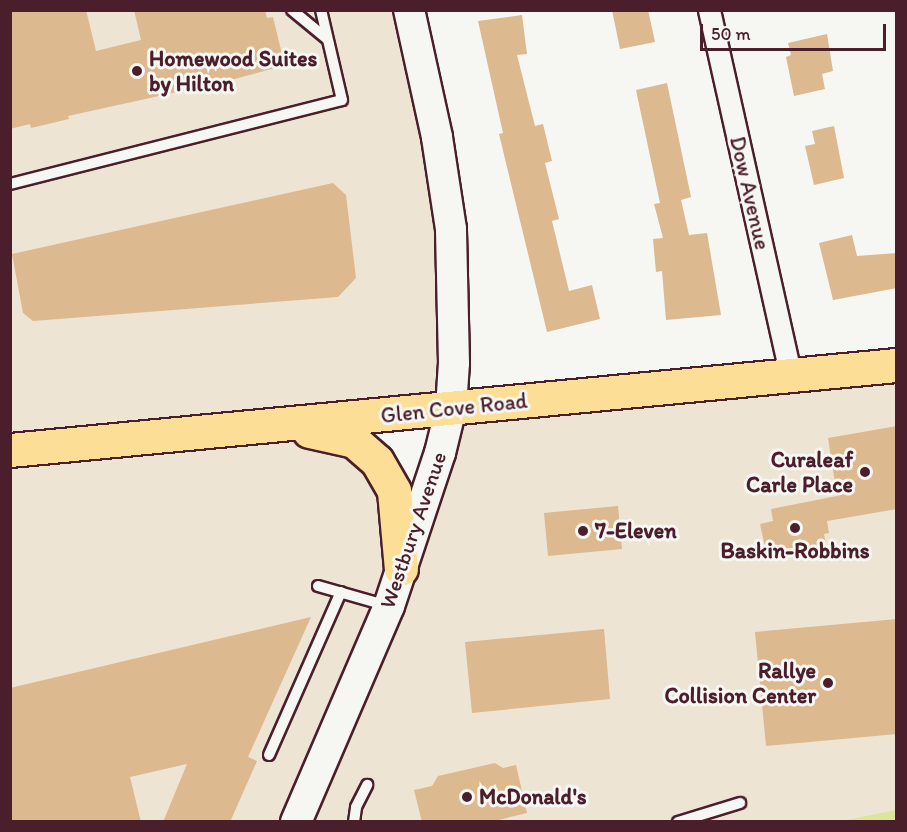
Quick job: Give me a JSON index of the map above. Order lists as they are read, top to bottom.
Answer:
{
  "streets": {
    "main road": ["Glen Cove Road", "Westbury Avenue"],
    "street": ["Dow Avenue"]
  },
  "crossings": [
    ["Dow Avenue", "Glen Cove Road"],
    ["Glen Cove Road", "Westbury Avenue"]
  ],
  "places": [
    "Homewood Suites by Hilton",
    "Curaleaf Carle Place",
    "Baskin-Robbins",
    "7-Eleven",
    "Rallye Collision Center",
    "McDonald's"
  ],
  "scale_bar": "50 m"
}
